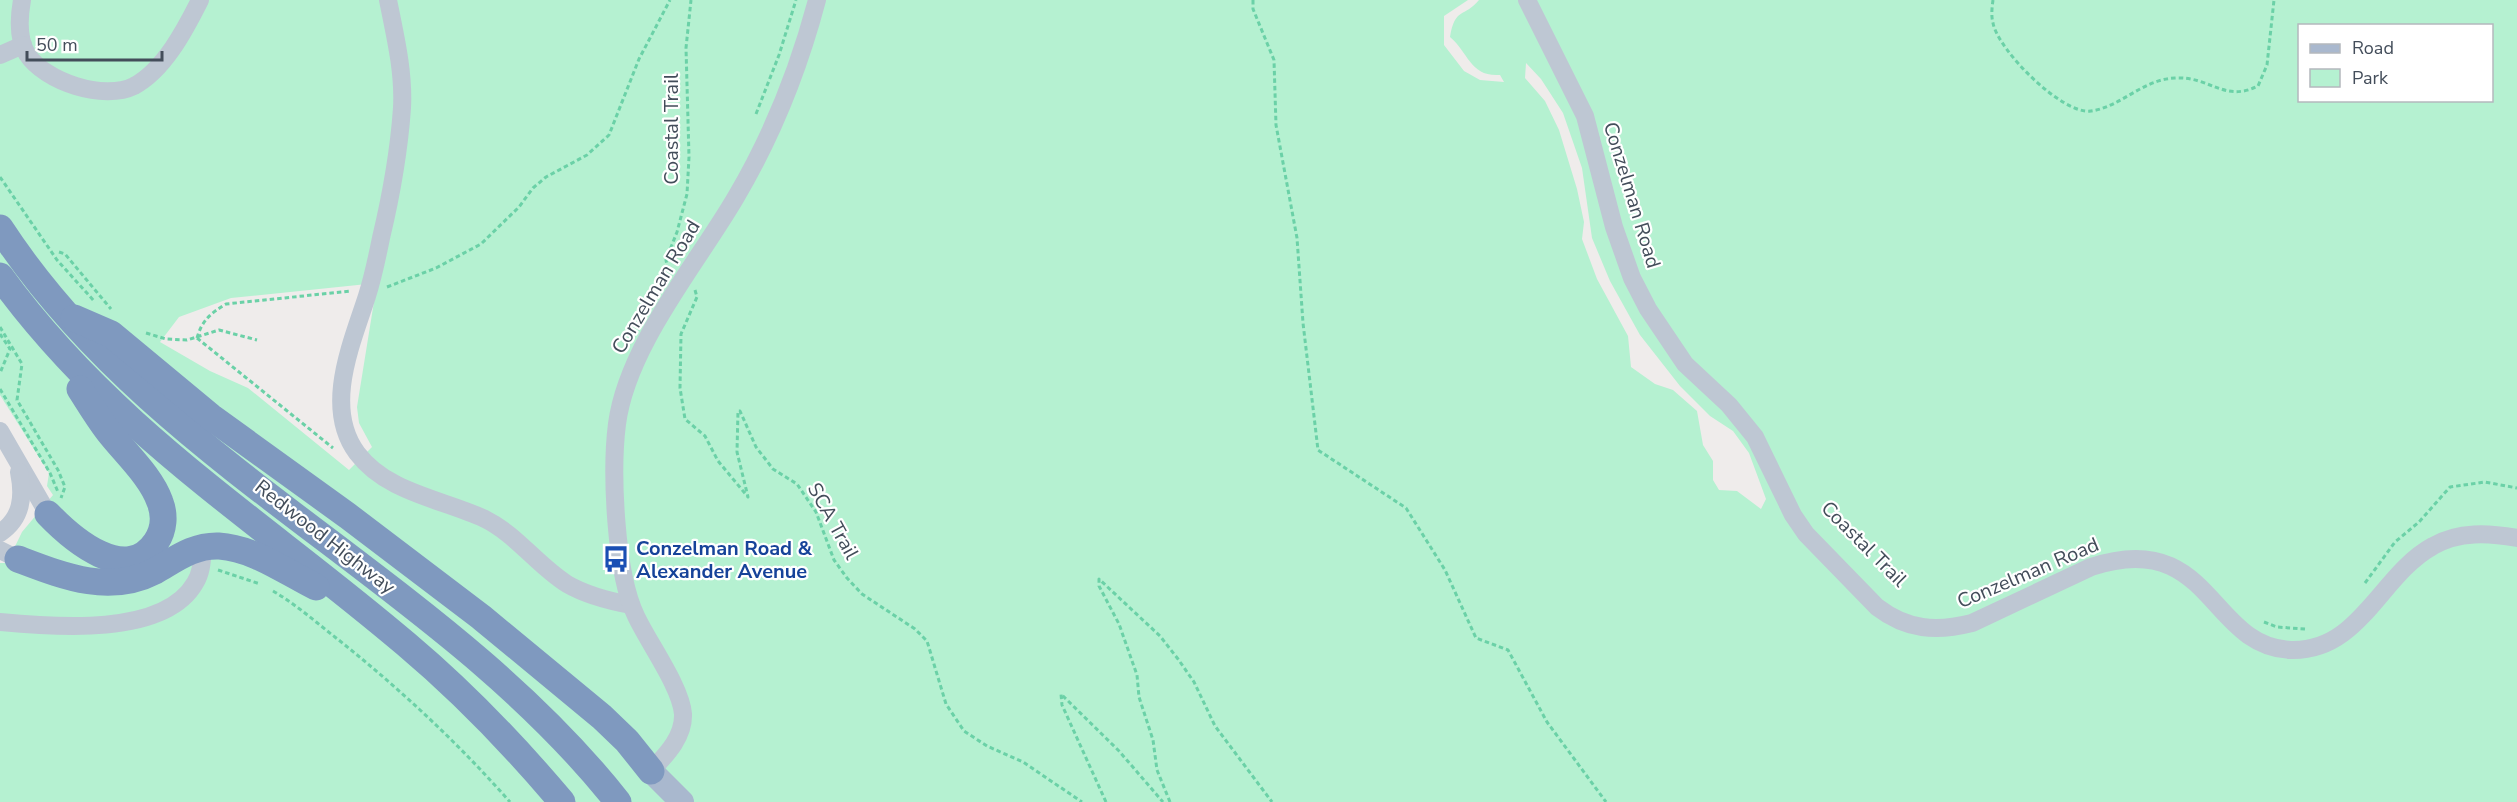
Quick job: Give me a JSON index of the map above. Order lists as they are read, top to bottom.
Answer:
{
  "streets": {
    "highway": ["Redwood Highway"],
    "street": ["Conzelman Road"],
    "path": ["Coastal Trail", "SCA Trail"]
  },
  "crossings": [
    ["Coastal Trail", "Conzelman Road"],
    ["Coastal Trail", "SCA Trail"],
    ["Conzelman Road", "SCA Trail"]
  ],
  "places": {
    "bus stop": ["Conzelman Road & Alexander Avenue"]
  },
  "legend": ["Road", "Park"],
  "scale_bar": "50 m"
}
